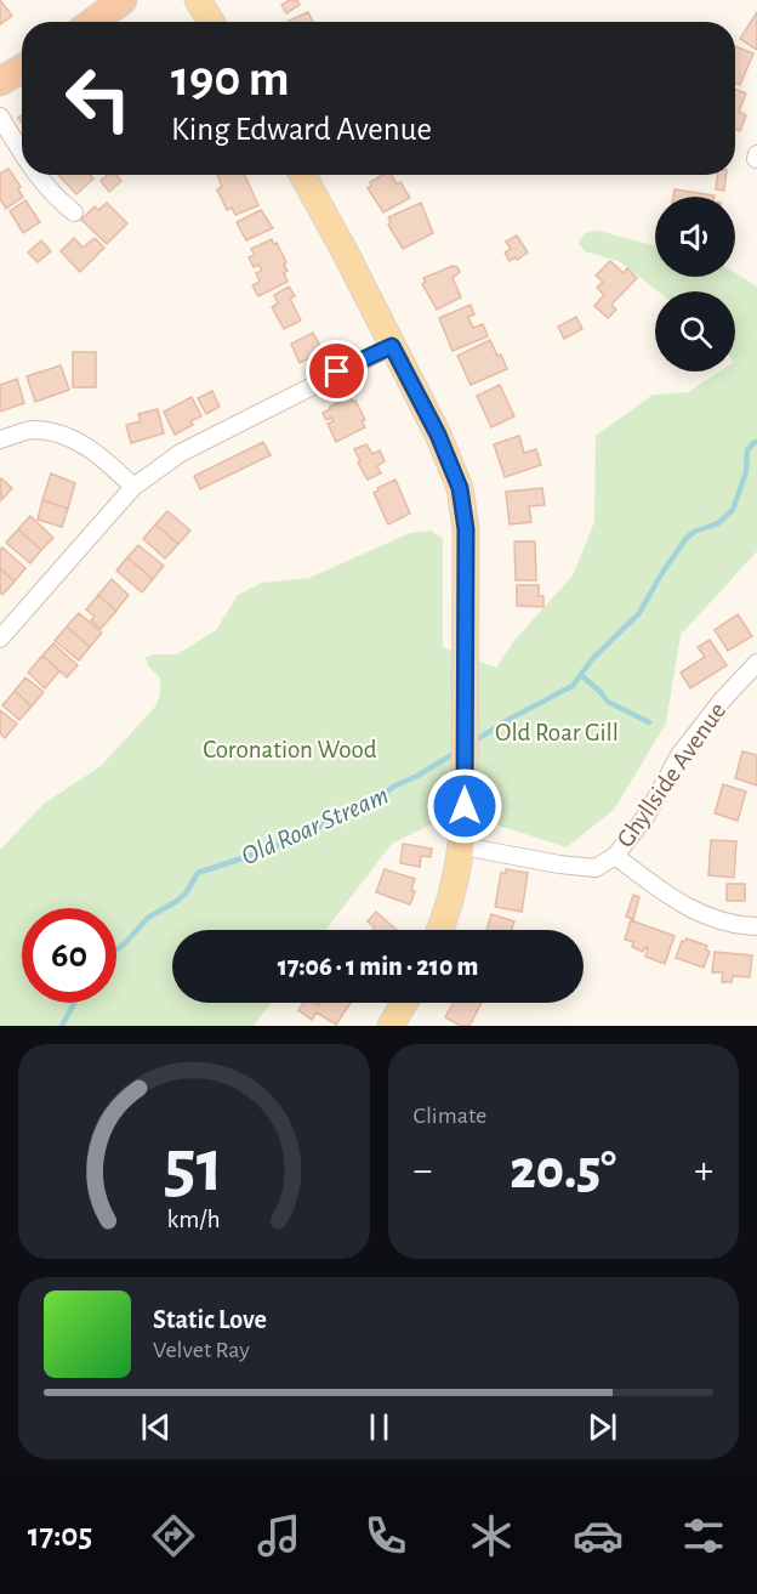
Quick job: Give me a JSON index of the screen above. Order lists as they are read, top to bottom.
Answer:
{
  "streets": {
    "street": ["Ghyllside Avenue"]
  },
  "water": ["Old Roar Stream"],
  "parks": ["Old Roar Gill", "Coronation Wood"],
  "page": {
    "turn": ["190 m", "King Edward Avenue"],
    "limit": "60",
    "trip": "17:06 · 1 min · 210 m",
    "tile": "Climate",
    "heat": ["−", "20.5°", "+"],
    "song": ["Static Love", "Velvet Ray"],
    "tabs": "17:05",
    "gauge": ["51", "km/h"]
  }
}
